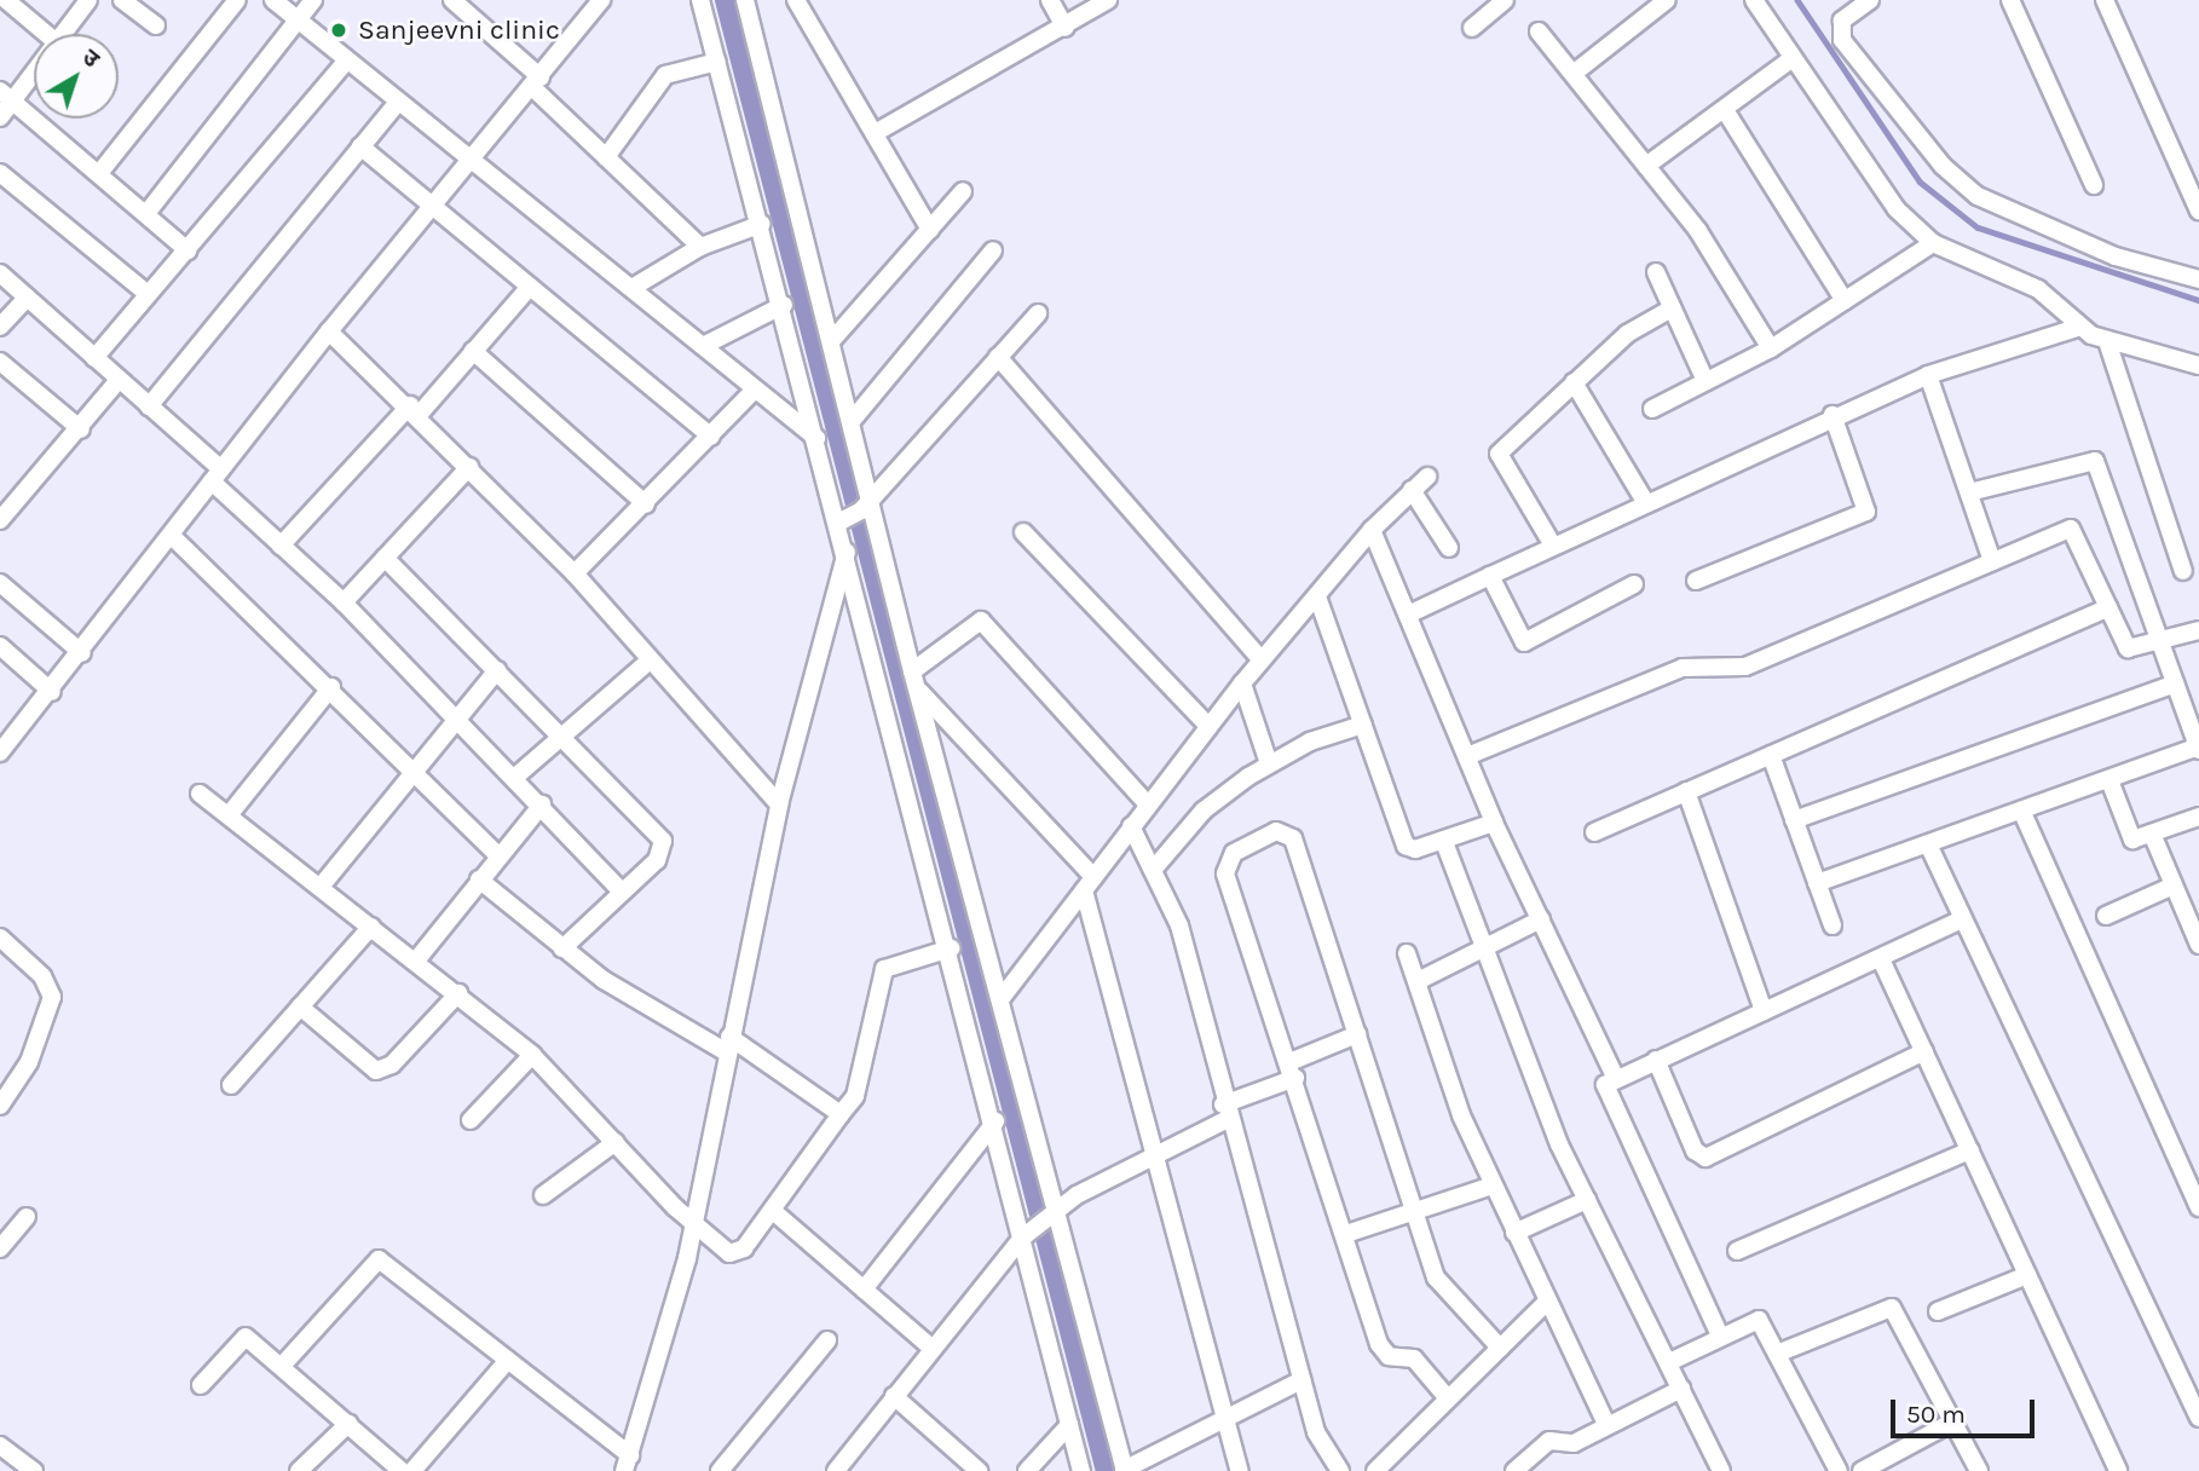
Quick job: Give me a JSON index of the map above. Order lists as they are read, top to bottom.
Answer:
{
  "places": ["Sanjeevni clinic"],
  "scale_bar": "50 m",
  "north": "top right"
}
